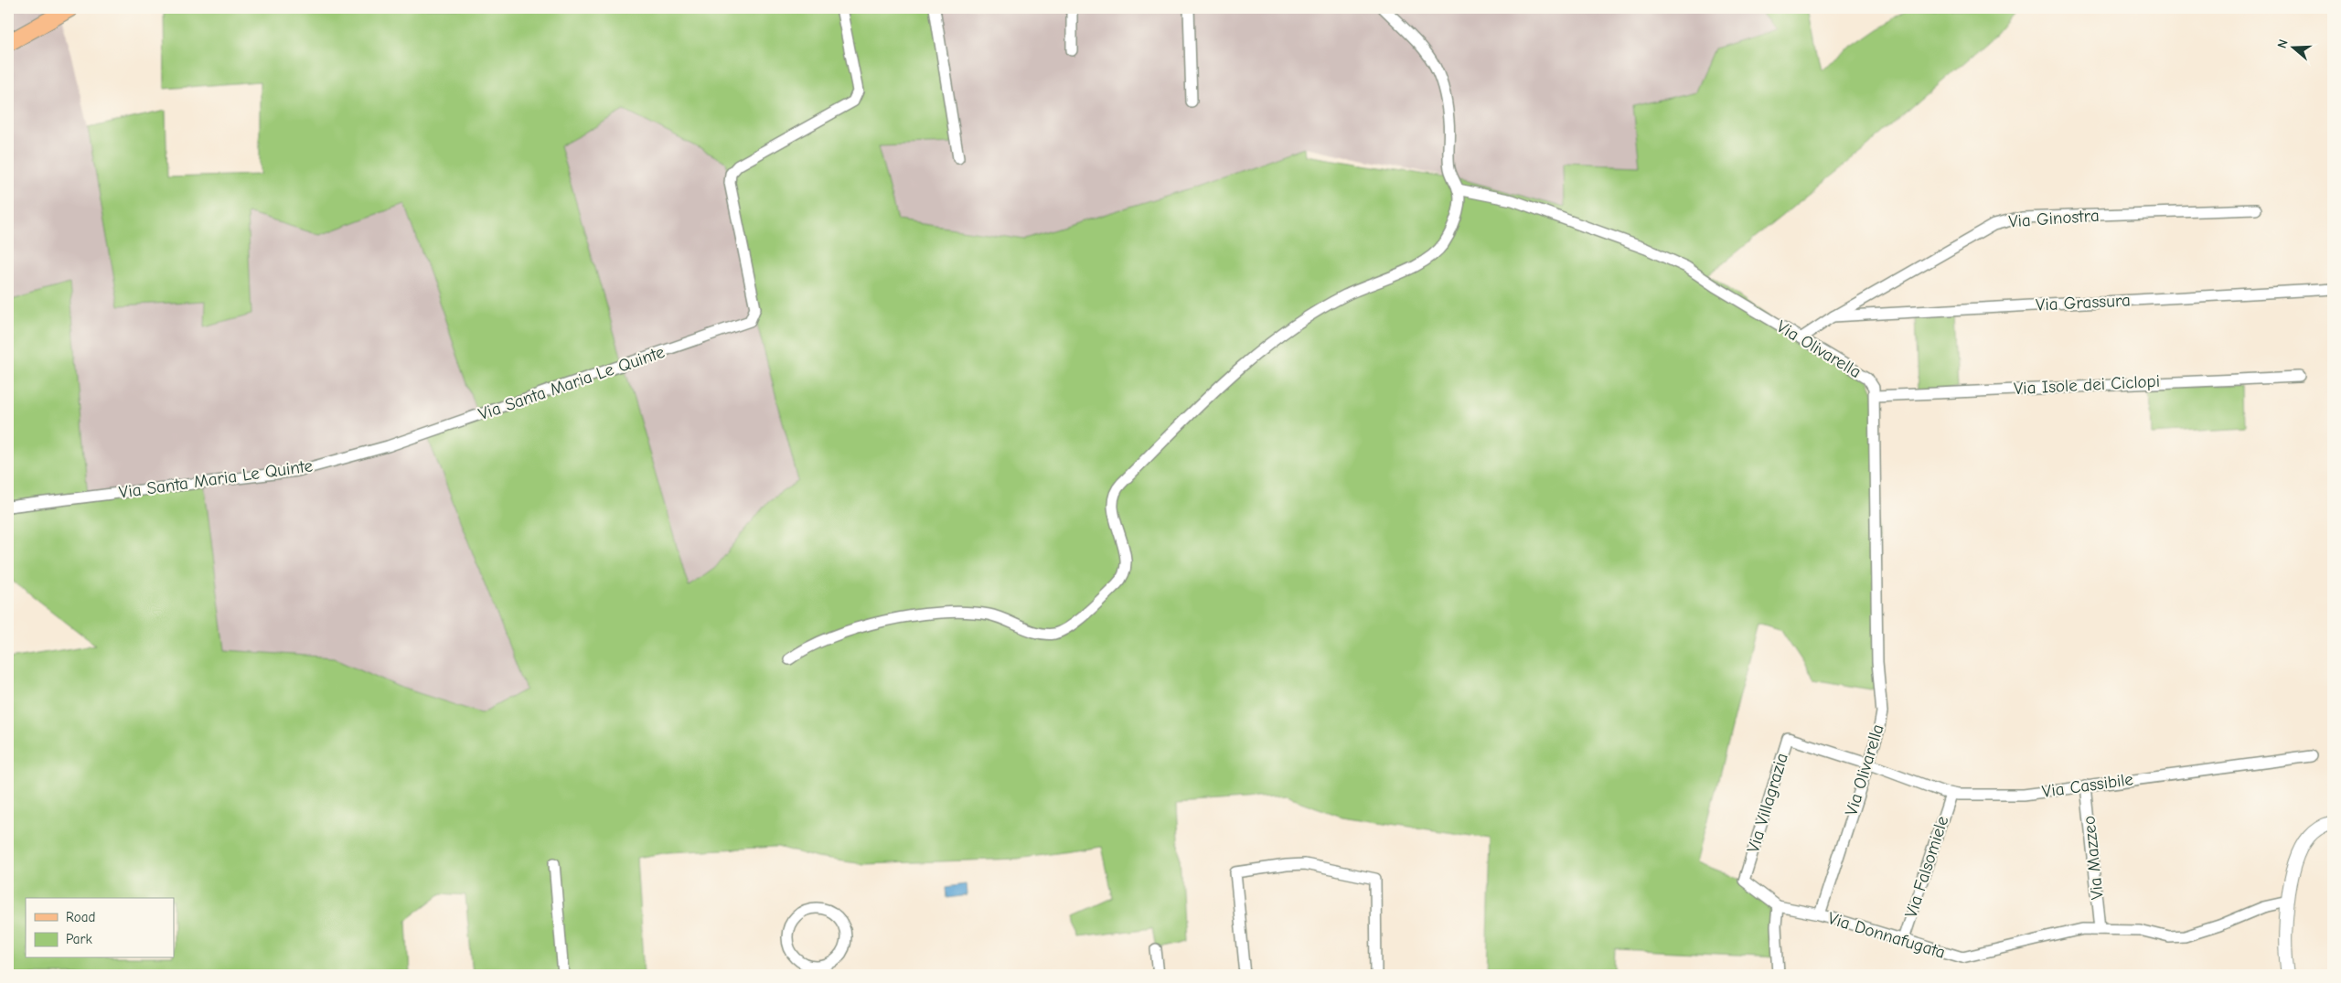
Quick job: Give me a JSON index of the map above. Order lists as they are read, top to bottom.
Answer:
{
  "streets": {
    "street": [
      "Via Ginostra",
      "Via Grassura",
      "Via Olivarella",
      "Via Santa Maria Le Quinte",
      "Via Isole dei Ciclopi",
      "Via Cassibile",
      "Via Villagrazia",
      "Via Mazzeo",
      "Via Falsomiele",
      "Via Donnafugata"
    ]
  },
  "crossings": [
    ["Via Ginostra", "Via Grassura"],
    ["Via Ginostra", "Via Olivarella"],
    ["Via Olivarella", "Via Isole dei Ciclopi"],
    ["Via Olivarella", "Via Cassibile"],
    ["Via Olivarella", "Via Villagrazia"],
    ["Via Olivarella", "Via Donnafugata"],
    ["Via Cassibile", "Via Villagrazia"],
    ["Via Cassibile", "Via Mazzeo"],
    ["Via Cassibile", "Via Falsomiele"],
    ["Via Villagrazia", "Via Donnafugata"],
    ["Via Mazzeo", "Via Donnafugata"],
    ["Via Falsomiele", "Via Donnafugata"]
  ],
  "legend": ["Road", "Park"],
  "north": "left"
}
